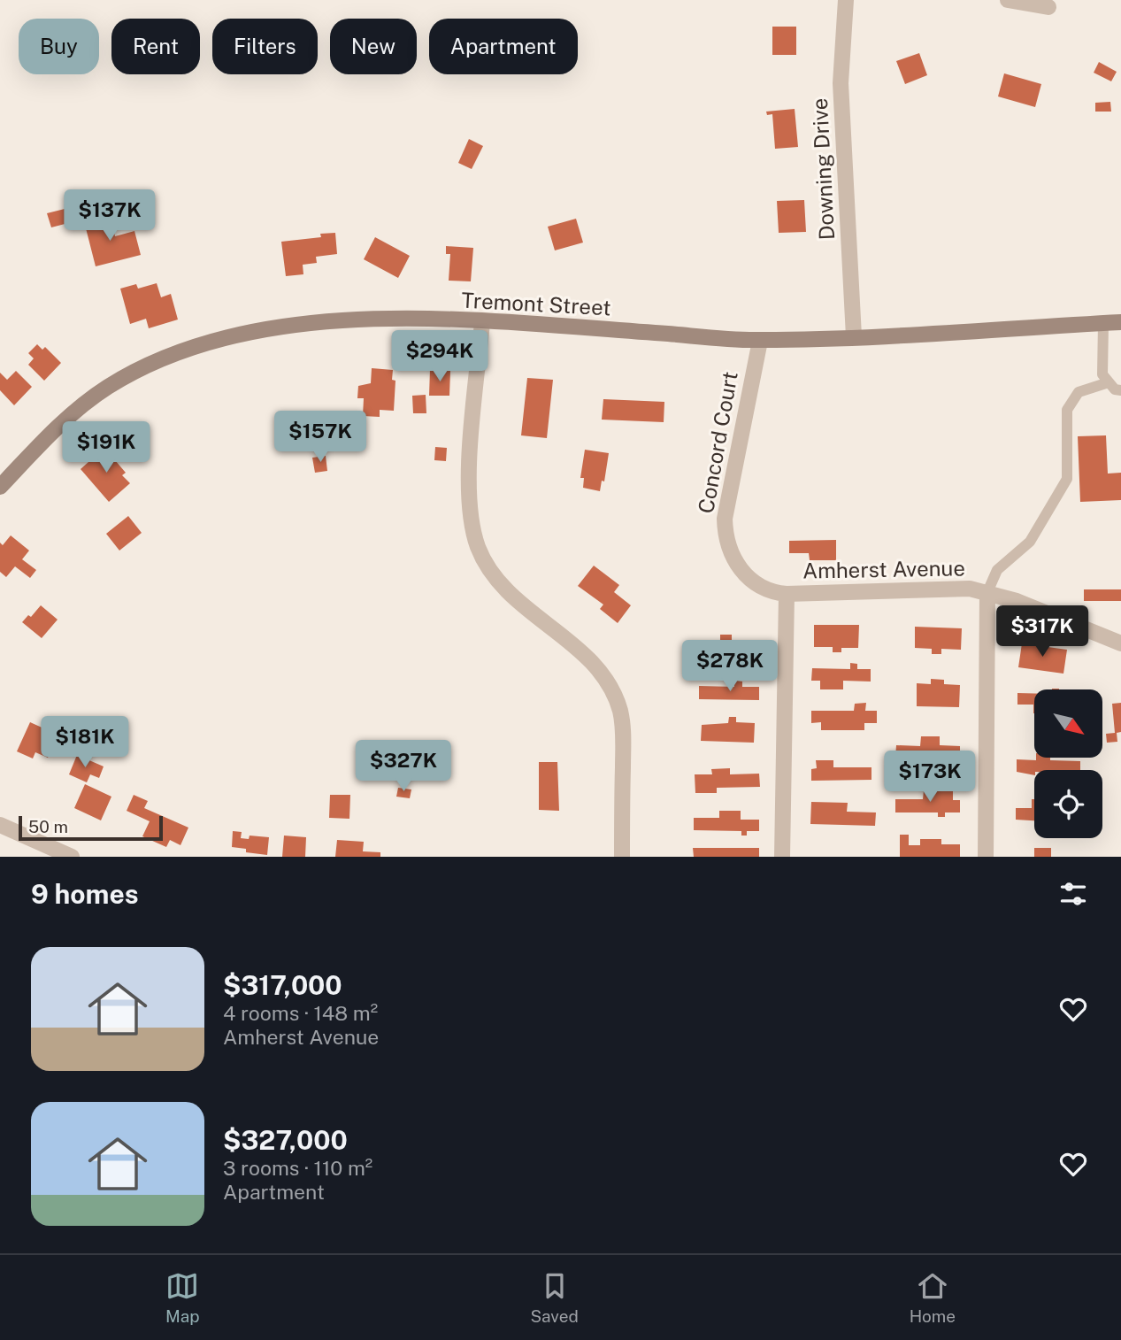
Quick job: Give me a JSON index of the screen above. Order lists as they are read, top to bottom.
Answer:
{
  "streets": {
    "main road": ["Tremont Street"],
    "street": ["Downing Drive", "Concord Court", "Amherst Avenue"]
  },
  "crossings": [
    ["Downing Drive", "Tremont Street"],
    ["Tremont Street", "Concord Court"],
    ["Concord Court", "Amherst Avenue"]
  ],
  "scale_bar": "50 m",
  "north": "bottom right",
  "page": {
    "chip": [
      "Buy",
      "Rent",
      "Filters",
      "New",
      "Apartment"
    ],
    "price": [
      "$137K",
      "$294K",
      "$157K",
      "$191K",
      "$317K",
      "$278K",
      "$181K",
      "$327K",
      "$173K"
    ],
    "scale": "50 m",
    "heading": "9 homes",
    "list": [
      {
        "name": "$317,000",
        "note": "4 rooms · 148 m² · Amherst Avenue"
      },
      {
        "name": "$327,000",
        "note": "3 rooms · 110 m² · Apartment"
      }
    ],
    "tabs": ["Map", "Saved", "Home"]
  }
}
